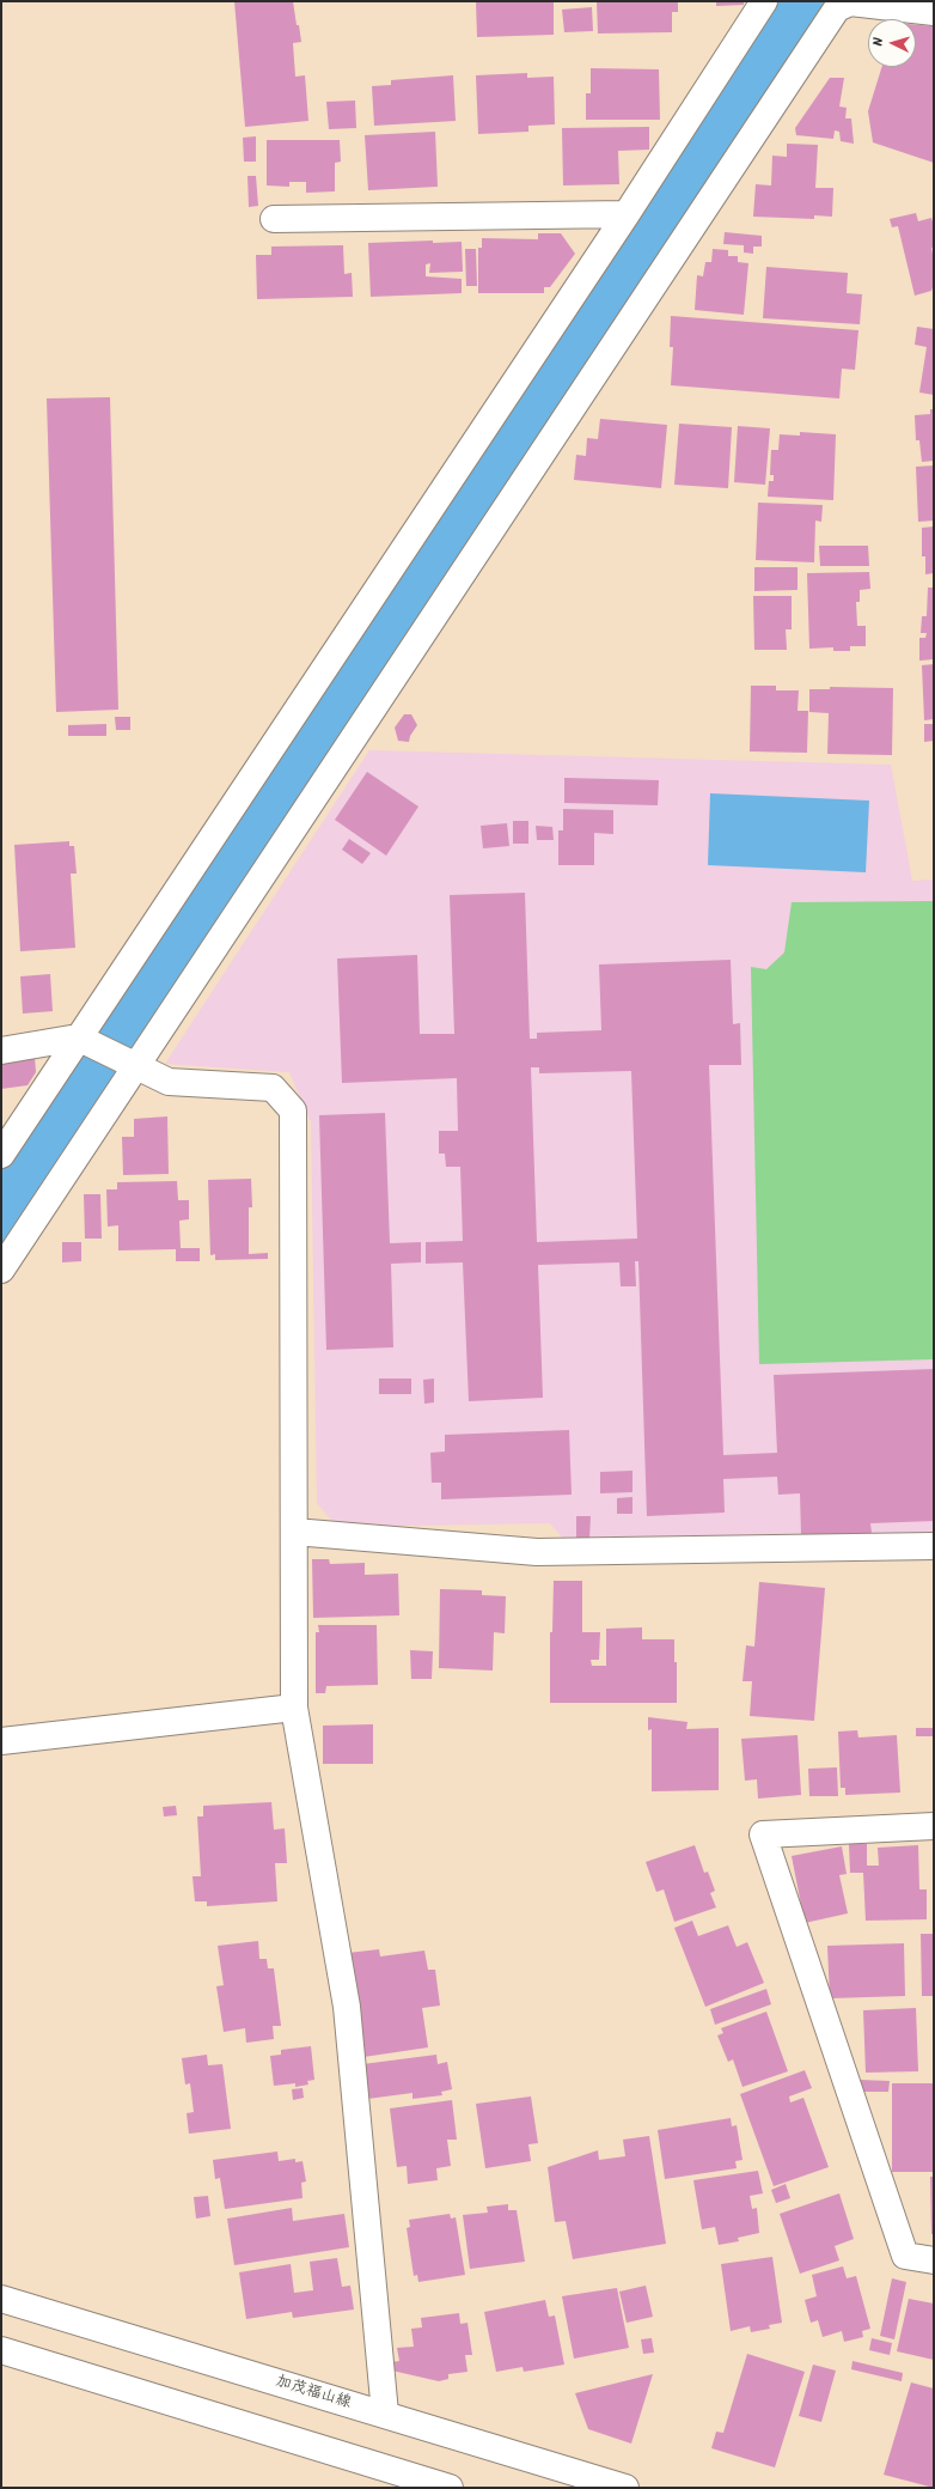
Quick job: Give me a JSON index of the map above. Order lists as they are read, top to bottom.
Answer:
{
  "streets": {
    "street": ["加茂福山線"]
  },
  "north": "left"
}
